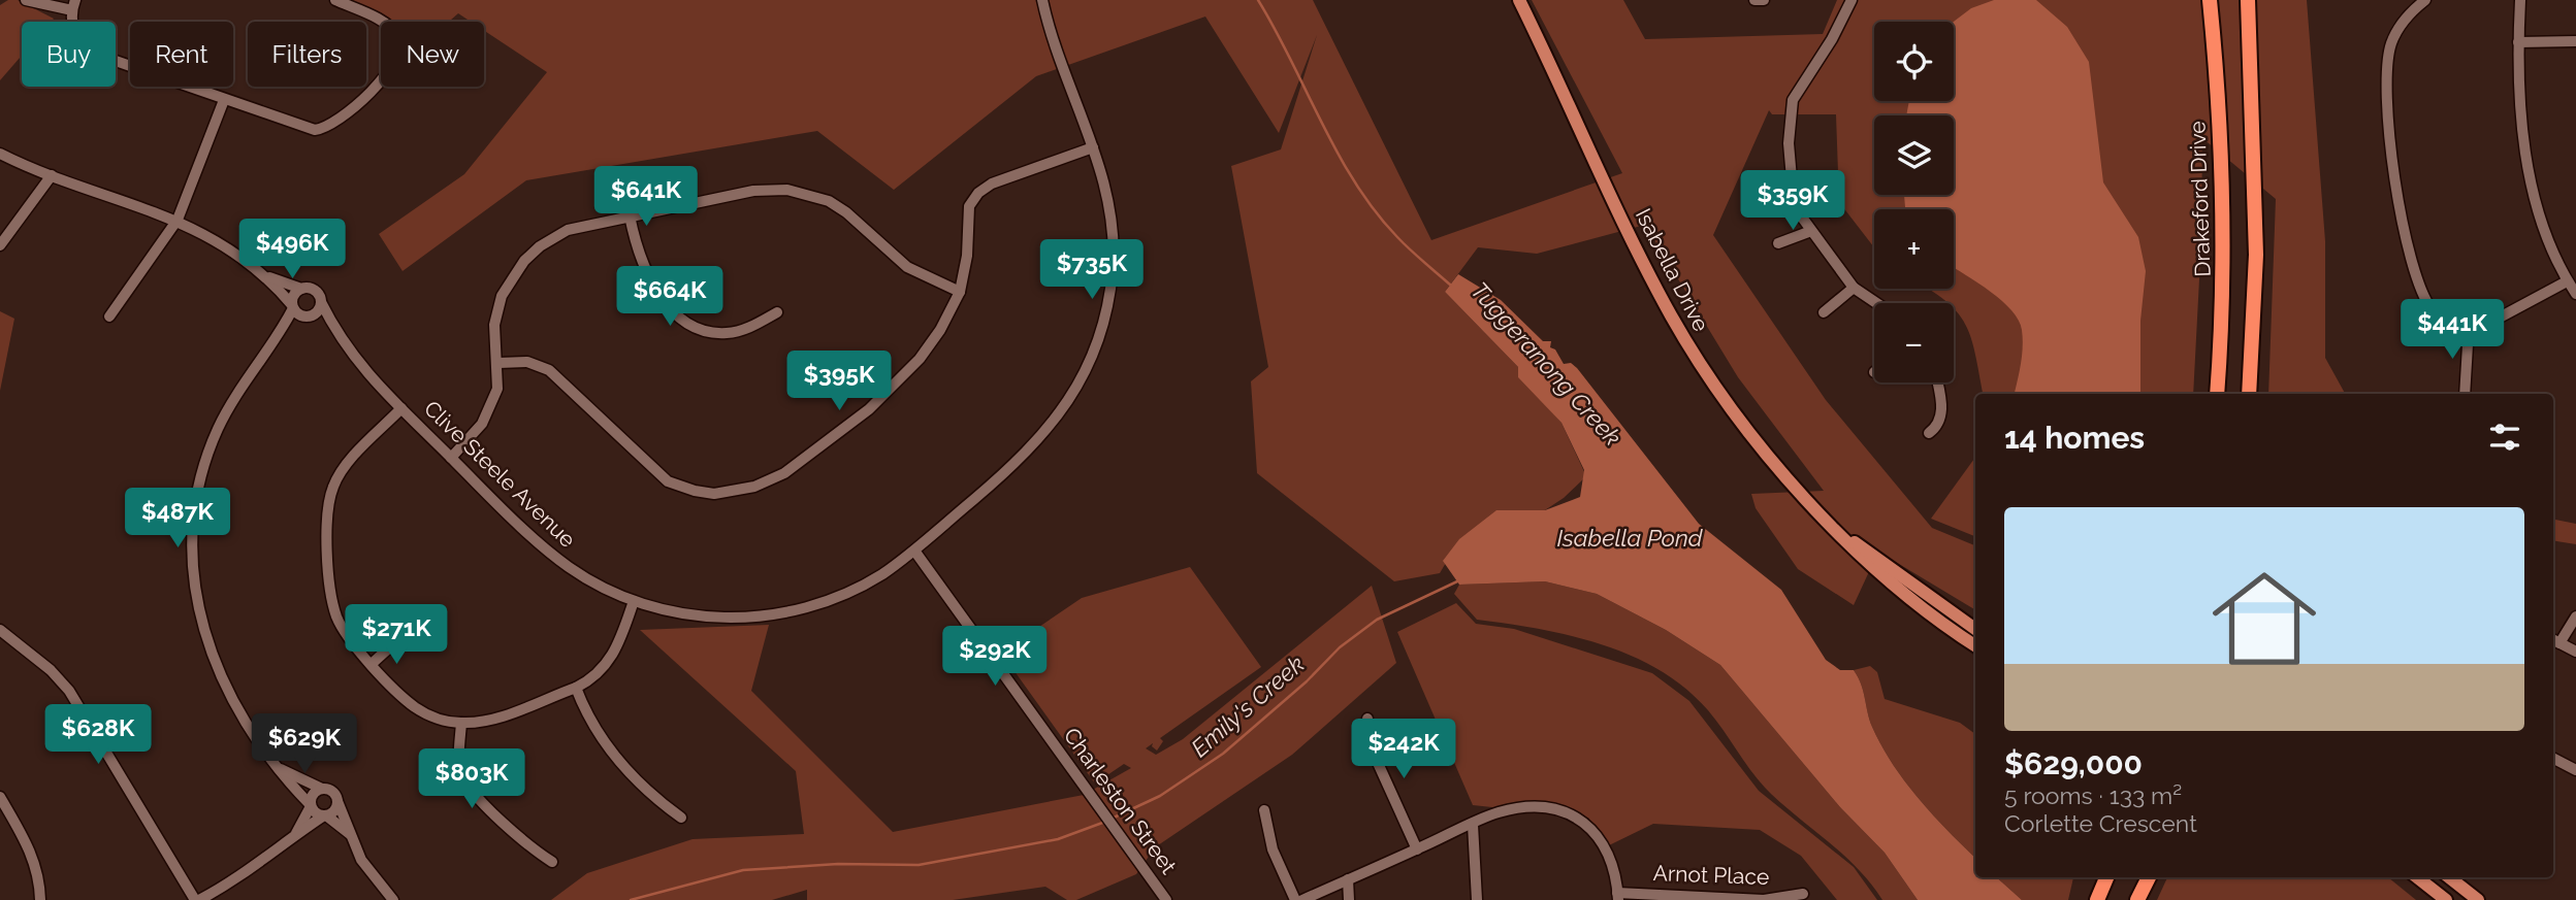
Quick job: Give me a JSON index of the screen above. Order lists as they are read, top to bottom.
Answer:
{
  "streets": {
    "highway": ["Drakeford Drive"],
    "main road": ["Isabella Drive"],
    "street": ["Clive Steele Avenue", "Charleston Street", "Arnot Place"]
  },
  "crossings": [
    ["Clive Steele Avenue", "Charleston Street"]
  ],
  "water": ["Tuggeranong Creek", "Isabella Pond", "Emily's Creek"],
  "page": {
    "map_buttons": ["+", "−"],
    "chip": [
      "Buy",
      "Rent",
      "Filters",
      "New"
    ],
    "price": [
      "$641K",
      "$359K",
      "$496K",
      "$735K",
      "$664K",
      "$441K",
      "$395K",
      "$487K",
      "$271K",
      "$292K",
      "$628K",
      "$629K",
      "$242K",
      "$803K"
    ],
    "heading": "14 homes",
    "list": [
      {
        "name": "$629,000",
        "note": "5 rooms · 133 m² · Corlette Crescent"
      }
    ]
  }
}
